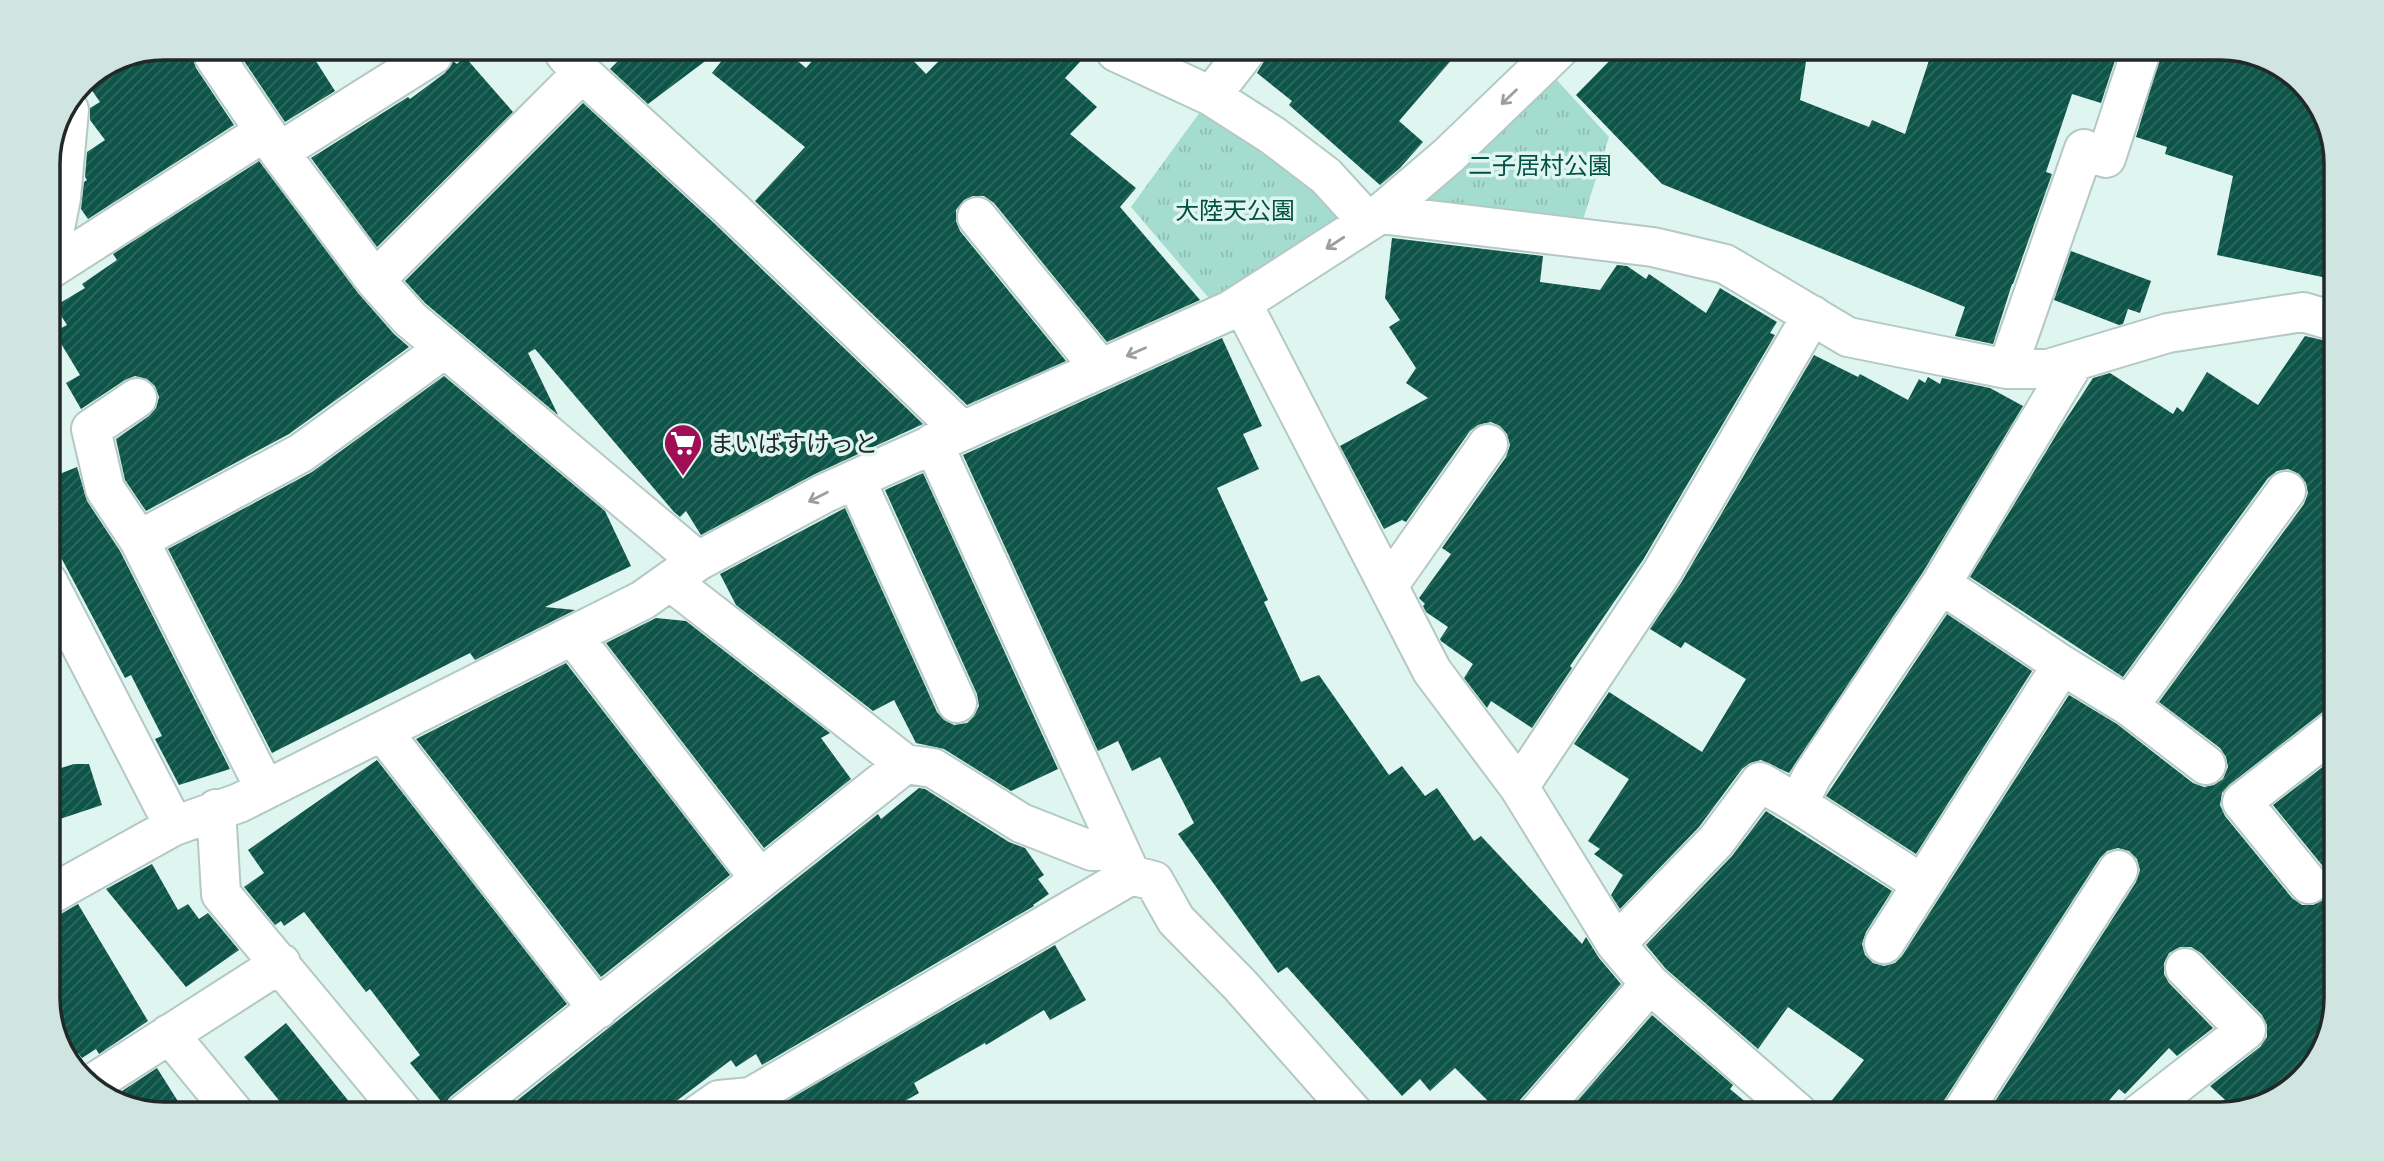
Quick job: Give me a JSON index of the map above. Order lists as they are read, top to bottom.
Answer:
{
  "parks": ["二子居村公園", "大陸天公園"],
  "places": {
    "supermarket": ["まいばすけっと"]
  }
}
